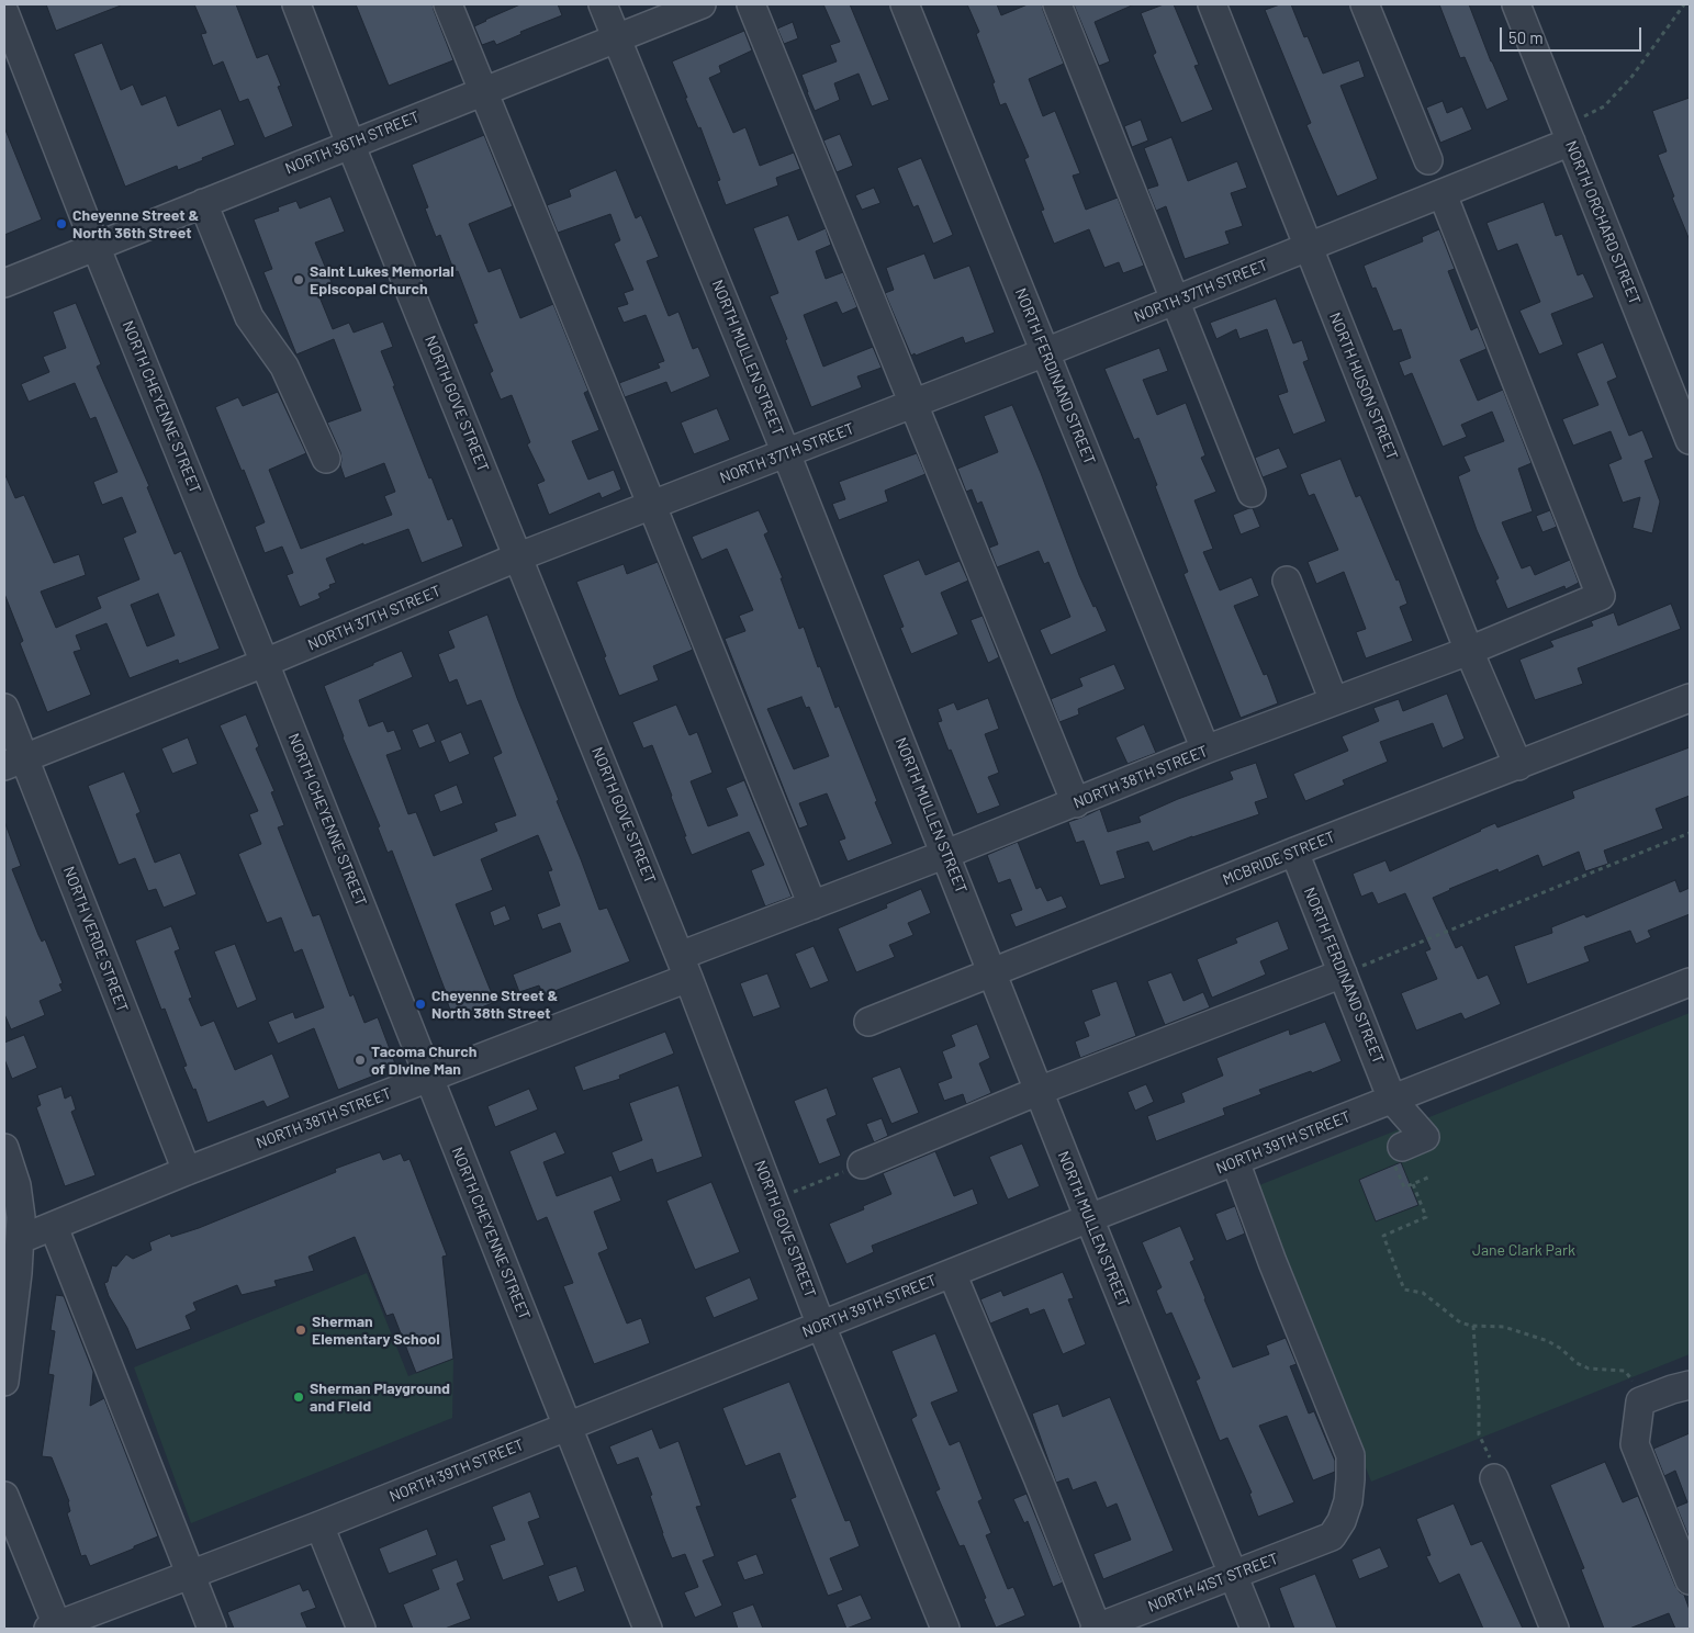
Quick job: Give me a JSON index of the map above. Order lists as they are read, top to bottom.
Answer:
{
  "streets": {
    "street": [
      "NORTH 36TH STREET",
      "NORTH ORCHARD STREET",
      "NORTH 37TH STREET",
      "NORTH MULLEN STREET",
      "NORTH FERDINAND STREET",
      "NORTH HUSON STREET",
      "NORTH GOVE STREET",
      "NORTH CHEYENNE STREET",
      "NORTH 38TH STREET",
      "MCBRIDE STREET",
      "NORTH VERDE STREET",
      "NORTH 39TH STREET",
      "NORTH 41ST STREET"
    ]
  },
  "crossings": [
    ["NORTH 36TH STREET", "NORTH MULLEN STREET"],
    ["NORTH 36TH STREET", "NORTH GOVE STREET"],
    ["NORTH 36TH STREET", "NORTH CHEYENNE STREET"],
    ["NORTH ORCHARD STREET", "NORTH 37TH STREET"],
    ["NORTH 37TH STREET", "NORTH MULLEN STREET"],
    ["NORTH 37TH STREET", "NORTH FERDINAND STREET"],
    ["NORTH 37TH STREET", "NORTH HUSON STREET"],
    ["NORTH 37TH STREET", "NORTH GOVE STREET"],
    ["NORTH 37TH STREET", "NORTH CHEYENNE STREET"],
    ["NORTH 37TH STREET", "NORTH 38TH STREET"],
    ["NORTH 37TH STREET", "NORTH VERDE STREET"],
    ["NORTH MULLEN STREET", "NORTH 38TH STREET"],
    ["NORTH MULLEN STREET", "MCBRIDE STREET"],
    ["NORTH MULLEN STREET", "NORTH 39TH STREET"],
    ["NORTH MULLEN STREET", "NORTH 41ST STREET"],
    ["NORTH FERDINAND STREET", "NORTH 38TH STREET"],
    ["NORTH FERDINAND STREET", "MCBRIDE STREET"],
    ["NORTH FERDINAND STREET", "NORTH 39TH STREET"],
    ["NORTH HUSON STREET", "NORTH 38TH STREET"],
    ["NORTH HUSON STREET", "MCBRIDE STREET"],
    ["NORTH GOVE STREET", "NORTH 38TH STREET"],
    ["NORTH GOVE STREET", "NORTH 39TH STREET"],
    ["NORTH CHEYENNE STREET", "NORTH 38TH STREET"],
    ["NORTH CHEYENNE STREET", "NORTH 39TH STREET"],
    ["NORTH 38TH STREET", "NORTH VERDE STREET"],
    ["NORTH 39TH STREET", "NORTH 41ST STREET"]
  ],
  "parks": ["Jane Clark Park"],
  "places": [
    "Cheyenne Street & North 36th Street",
    "Saint Lukes Memorial Episcopal Church",
    "Cheyenne Street & North 38th Street",
    "Tacoma Church of Divine Man",
    "Sherman Elementary School",
    "Sherman Playground and Field"
  ],
  "scale_bar": "50 m"
}
